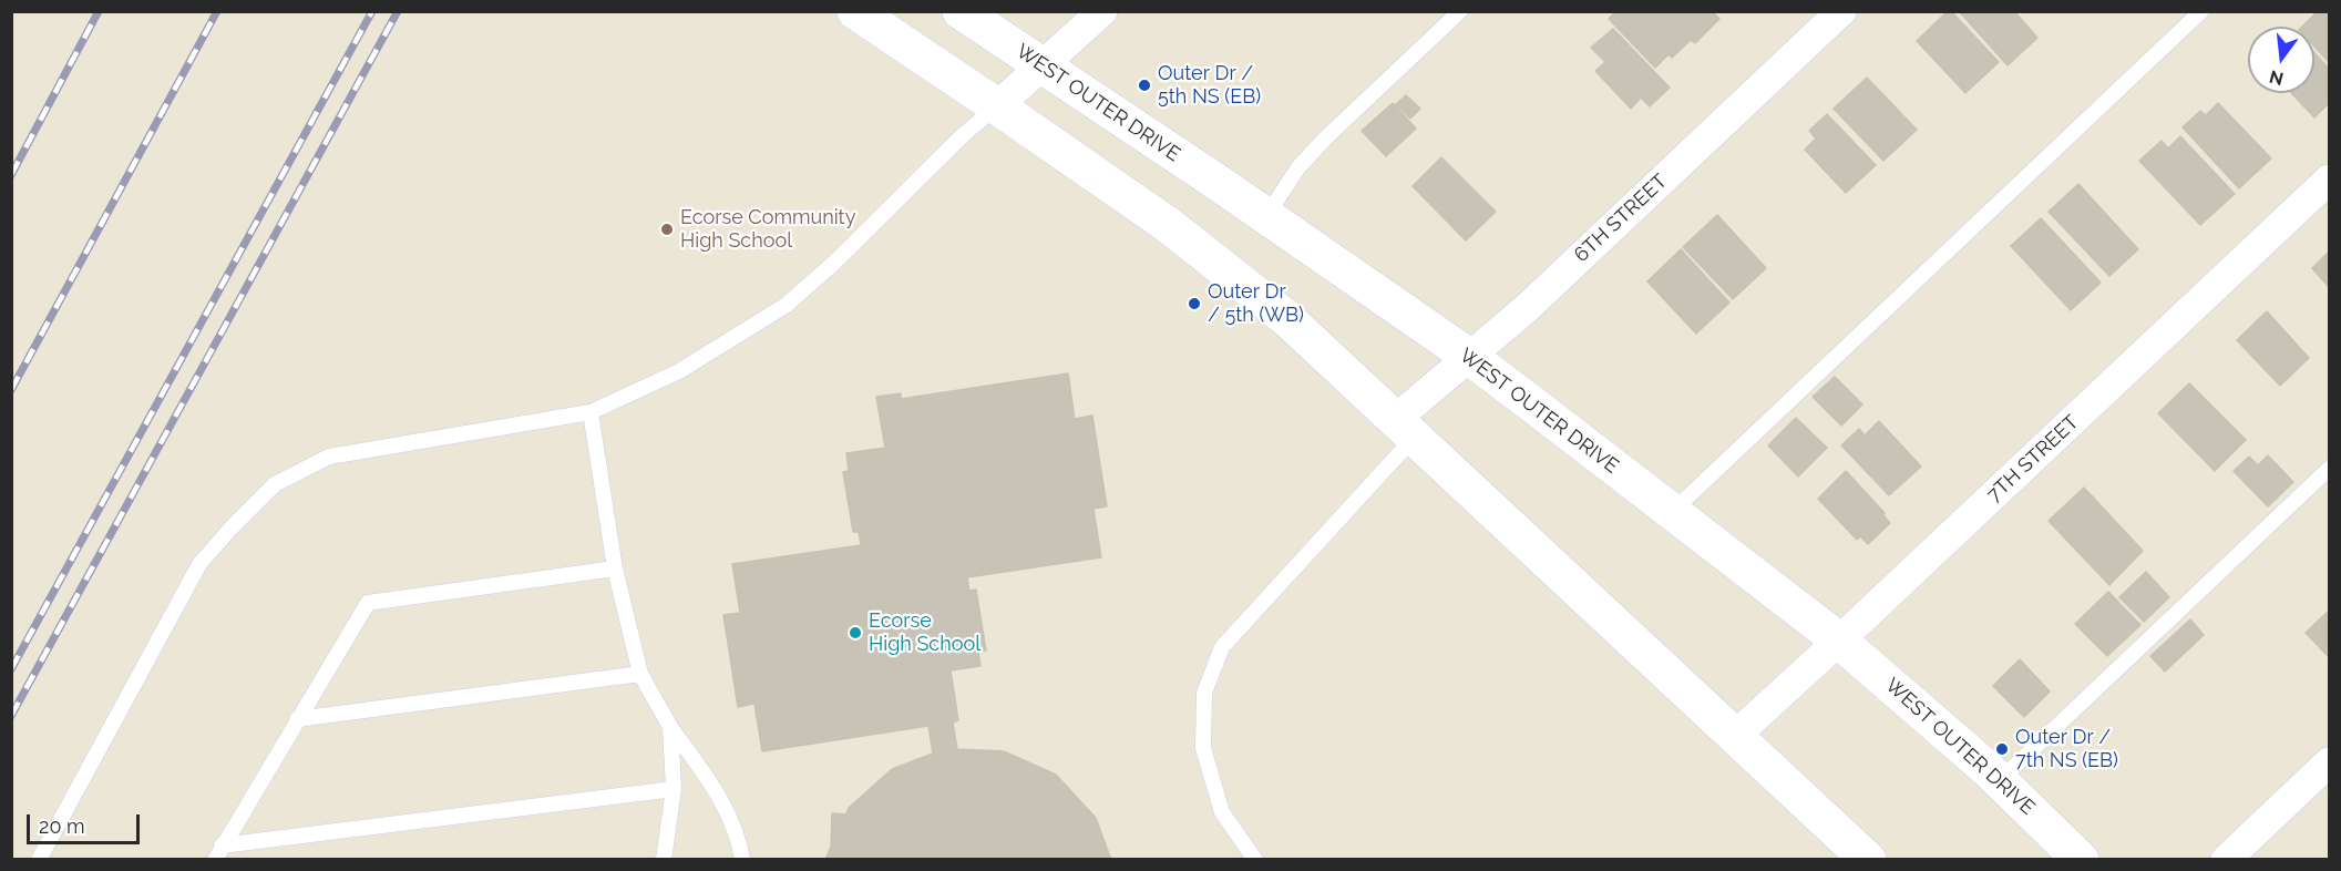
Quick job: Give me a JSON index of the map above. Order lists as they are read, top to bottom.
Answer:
{
  "streets": {
    "main road": ["WEST OUTER DRIVE"],
    "street": ["6TH STREET", "7TH STREET"]
  },
  "crossings": [
    ["WEST OUTER DRIVE", "6TH STREET"],
    ["WEST OUTER DRIVE", "7TH STREET"]
  ],
  "places": [
    "Outer Dr / 5th NS (EB)",
    "Ecorse Community High School",
    "Outer Dr / 5th (WB)",
    "Ecorse High School",
    "Outer Dr / 7th NS (EB)"
  ],
  "scale_bar": "20 m",
  "north": "bottom"
}
